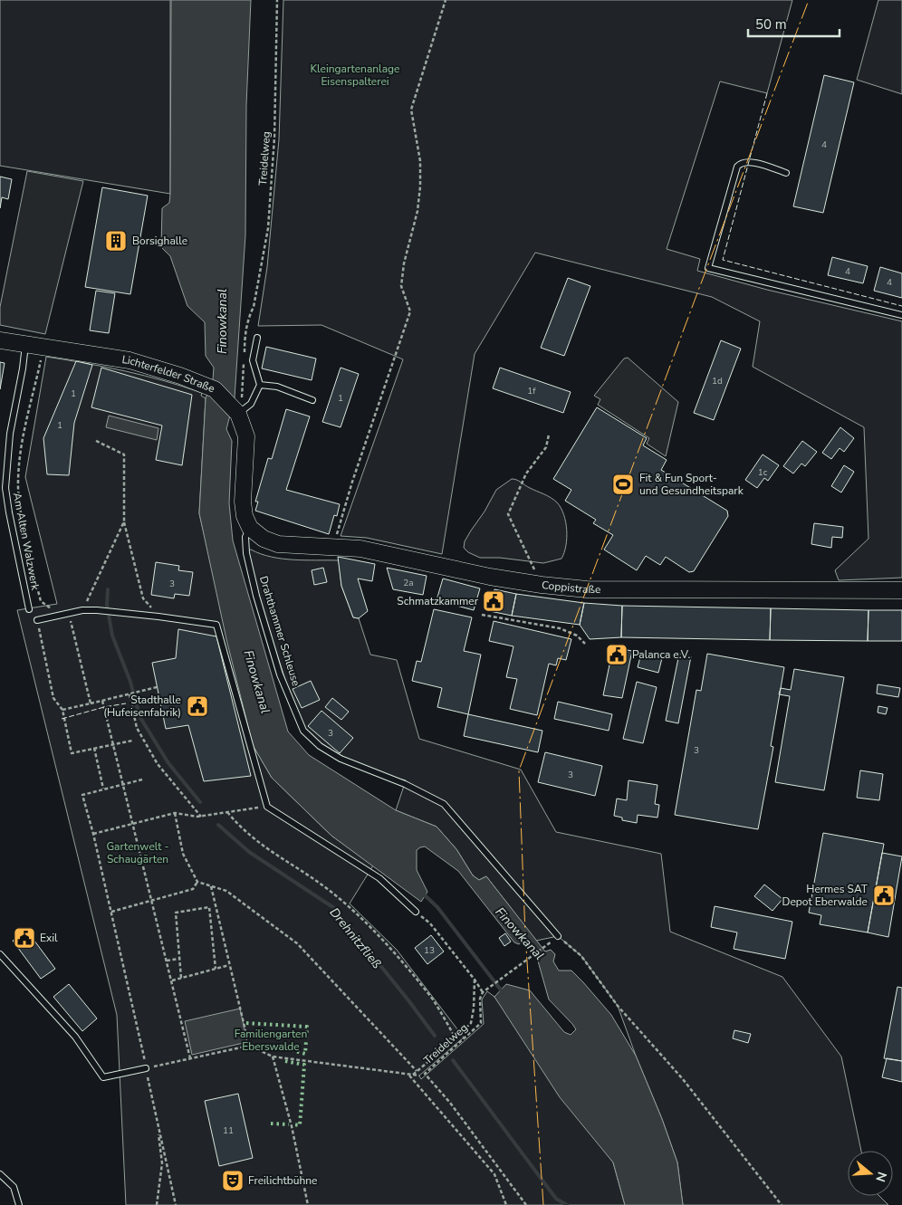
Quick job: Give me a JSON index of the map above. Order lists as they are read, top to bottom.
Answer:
{
  "streets": {
    "main road": ["Lichterfelder Straße", "Coppistraße"],
    "lane": ["Am Alten Walzwerk", "Drahthammer Schleuse"],
    "path": ["Treidelweg"]
  },
  "crossings": [
    ["Lichterfelder Straße", "Am Alten Walzwerk"],
    ["Lichterfelder Straße", "Coppistraße"],
    ["Lichterfelder Straße", "Drahthammer Schleuse"],
    ["Coppistraße", "Drahthammer Schleuse"]
  ],
  "water": ["Finowkanal", "Drehnitzfließ"],
  "parks": ["Kleingartenanlage Eisenspalterei", "Gartenwelt - Schaugärten", "Familiengarten Eberswalde"],
  "places": {
    "building": ["Borsighalle"],
    "sports": ["Fit & Fun Sport- und Gesundheitspark"],
    "public building": [
      "Schmatzkammer",
      "Palanca e.V.",
      "Stadthalle (Hufeisenfabrik)",
      "Hermes SAT Depot Eberwalde",
      "Exil"
    ],
    "theatre": ["Freilichtbühne"]
  },
  "house_numbers": [
    "4",
    "4",
    "4",
    "1d",
    "1f",
    "1",
    "1",
    "1",
    "1c",
    "2a",
    "3",
    "3",
    "3",
    "3",
    "13",
    "11"
  ],
  "scale_bar": "50 m",
  "north": "right"
}
